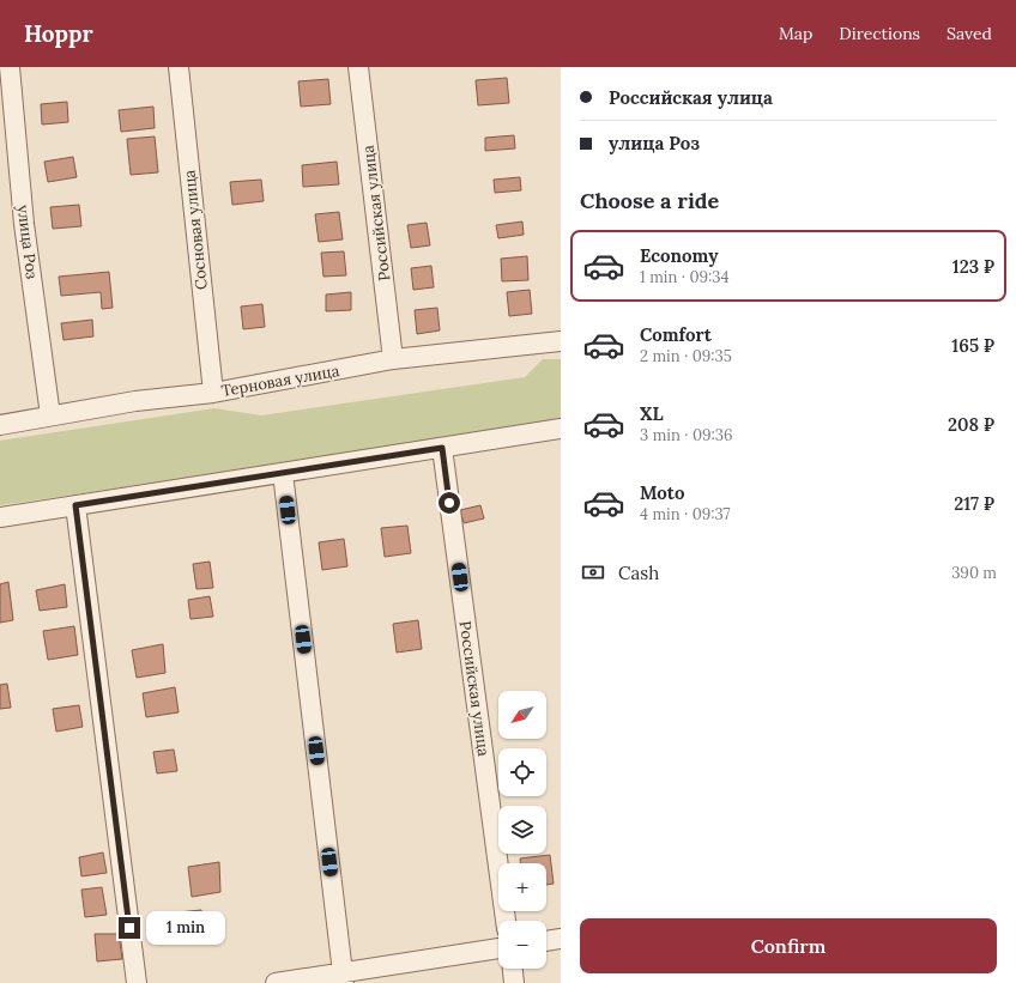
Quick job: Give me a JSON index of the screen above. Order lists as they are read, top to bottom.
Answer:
{
  "streets": {
    "street": [
      "Российская улица",
      "Сосновая улица",
      "улица Роз",
      "Терновая улица"
    ]
  },
  "crossings": [
    ["Российская улица", "Терновая улица"],
    ["Сосновая улица", "Терновая улица"],
    ["улица Роз", "Терновая улица"]
  ],
  "north": "bottom left",
  "page": {
    "header": "Hoppr",
    "nav": ["Map", "Directions", "Saved"],
    "banner": ["Российская улица", "улица Роз"],
    "heading": "Choose a ride",
    "list": [
      {
        "name": "Economy",
        "note": "1 min · 09:34",
        "value": "123 ₽"
      },
      {
        "name": "Comfort",
        "note": "2 min · 09:35",
        "value": "165 ₽"
      },
      {
        "name": "XL",
        "note": "3 min · 09:36",
        "value": "208 ₽"
      },
      {
        "name": "Moto",
        "note": "4 min · 09:37",
        "value": "217 ₽"
      }
    ],
    "pay": ["Cash", "390 m"],
    "map_buttons": ["+", "−"],
    "buttons": "Confirm",
    "bubble": "1 min"
  }
}
